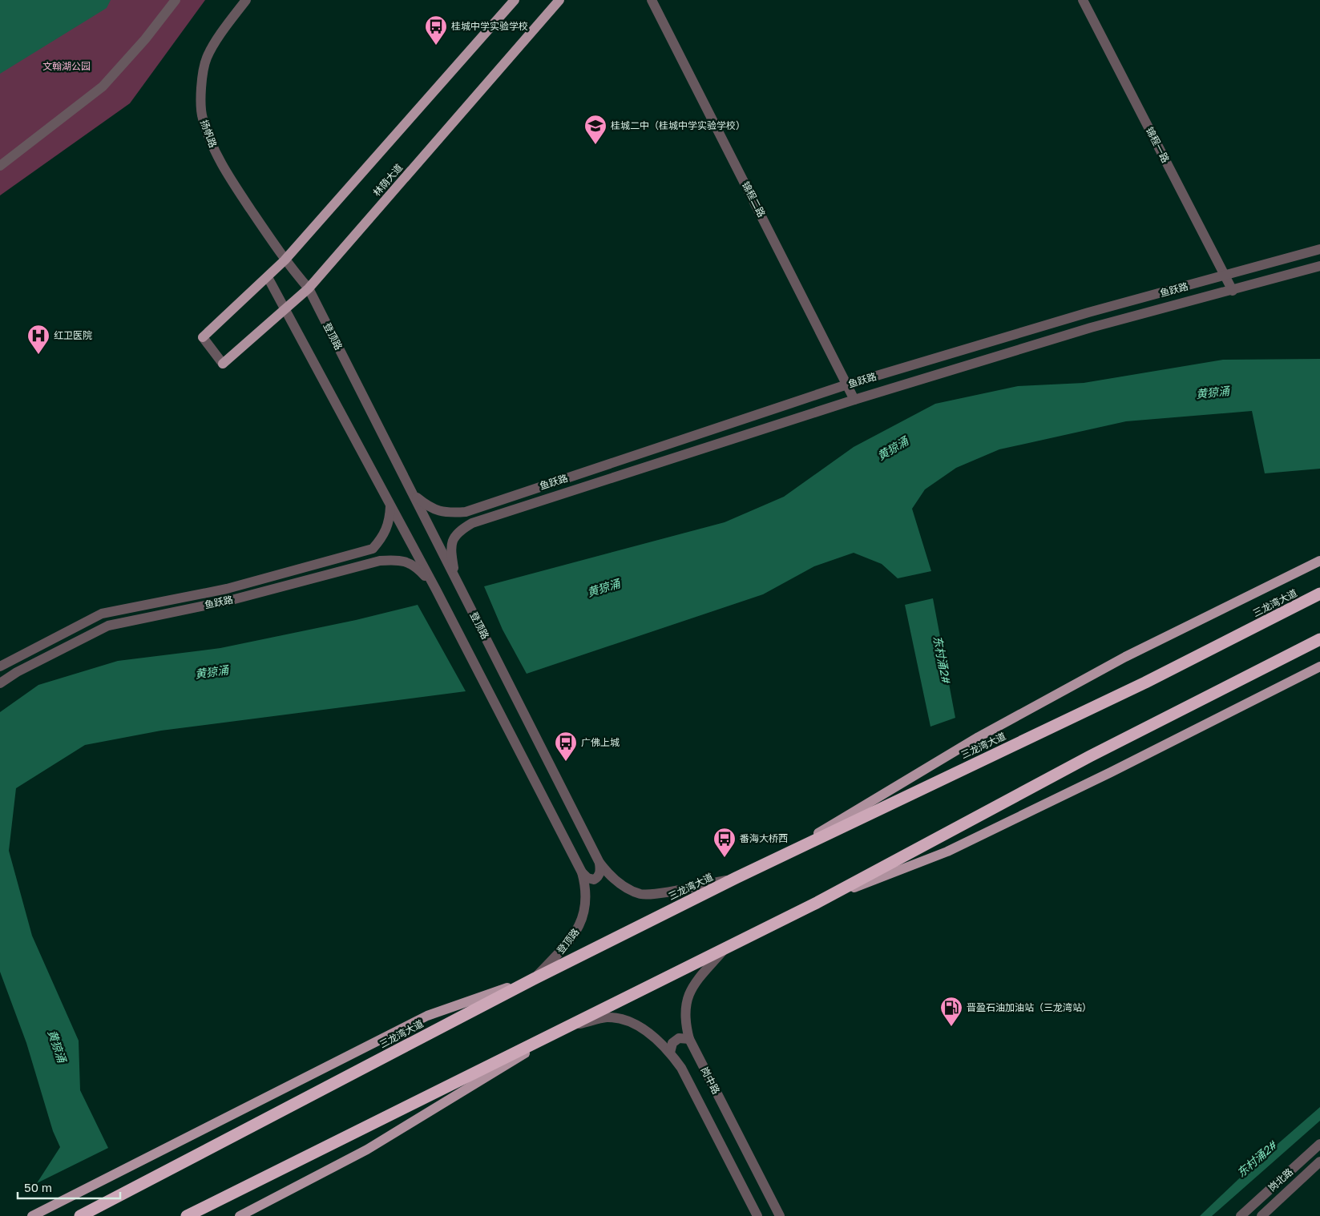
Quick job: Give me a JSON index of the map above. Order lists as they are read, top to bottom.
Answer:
{
  "streets": {
    "highway": ["三龙湾大道"],
    "main road": ["林荫大道"],
    "street": [
      "扬帆路",
      "锦程一路",
      "锦程二路",
      "鱼跃路",
      "登顶路",
      "岗中路",
      "岗北路"
    ]
  },
  "crossings": [
    ["扬帆路", "登顶路"],
    ["锦程一路", "鱼跃路"],
    ["林荫大道", "登顶路"],
    ["锦程二路", "鱼跃路"],
    ["鱼跃路", "登顶路"],
    ["登顶路", "三龙湾大道"]
  ],
  "water": ["黄猄涌", "东村涌2#"],
  "parks": ["文翰湖公园"],
  "places": {
    "bus stop": ["桂城中学实验学校", "广佛上城", "番海大桥西"],
    "school or university": ["桂城二中（桂城中学实验学校）"],
    "hospital": ["红卫医院"],
    "fuel station": ["晋盈石油加油站（三龙湾站）"]
  },
  "scale_bar": "50 m"
}
